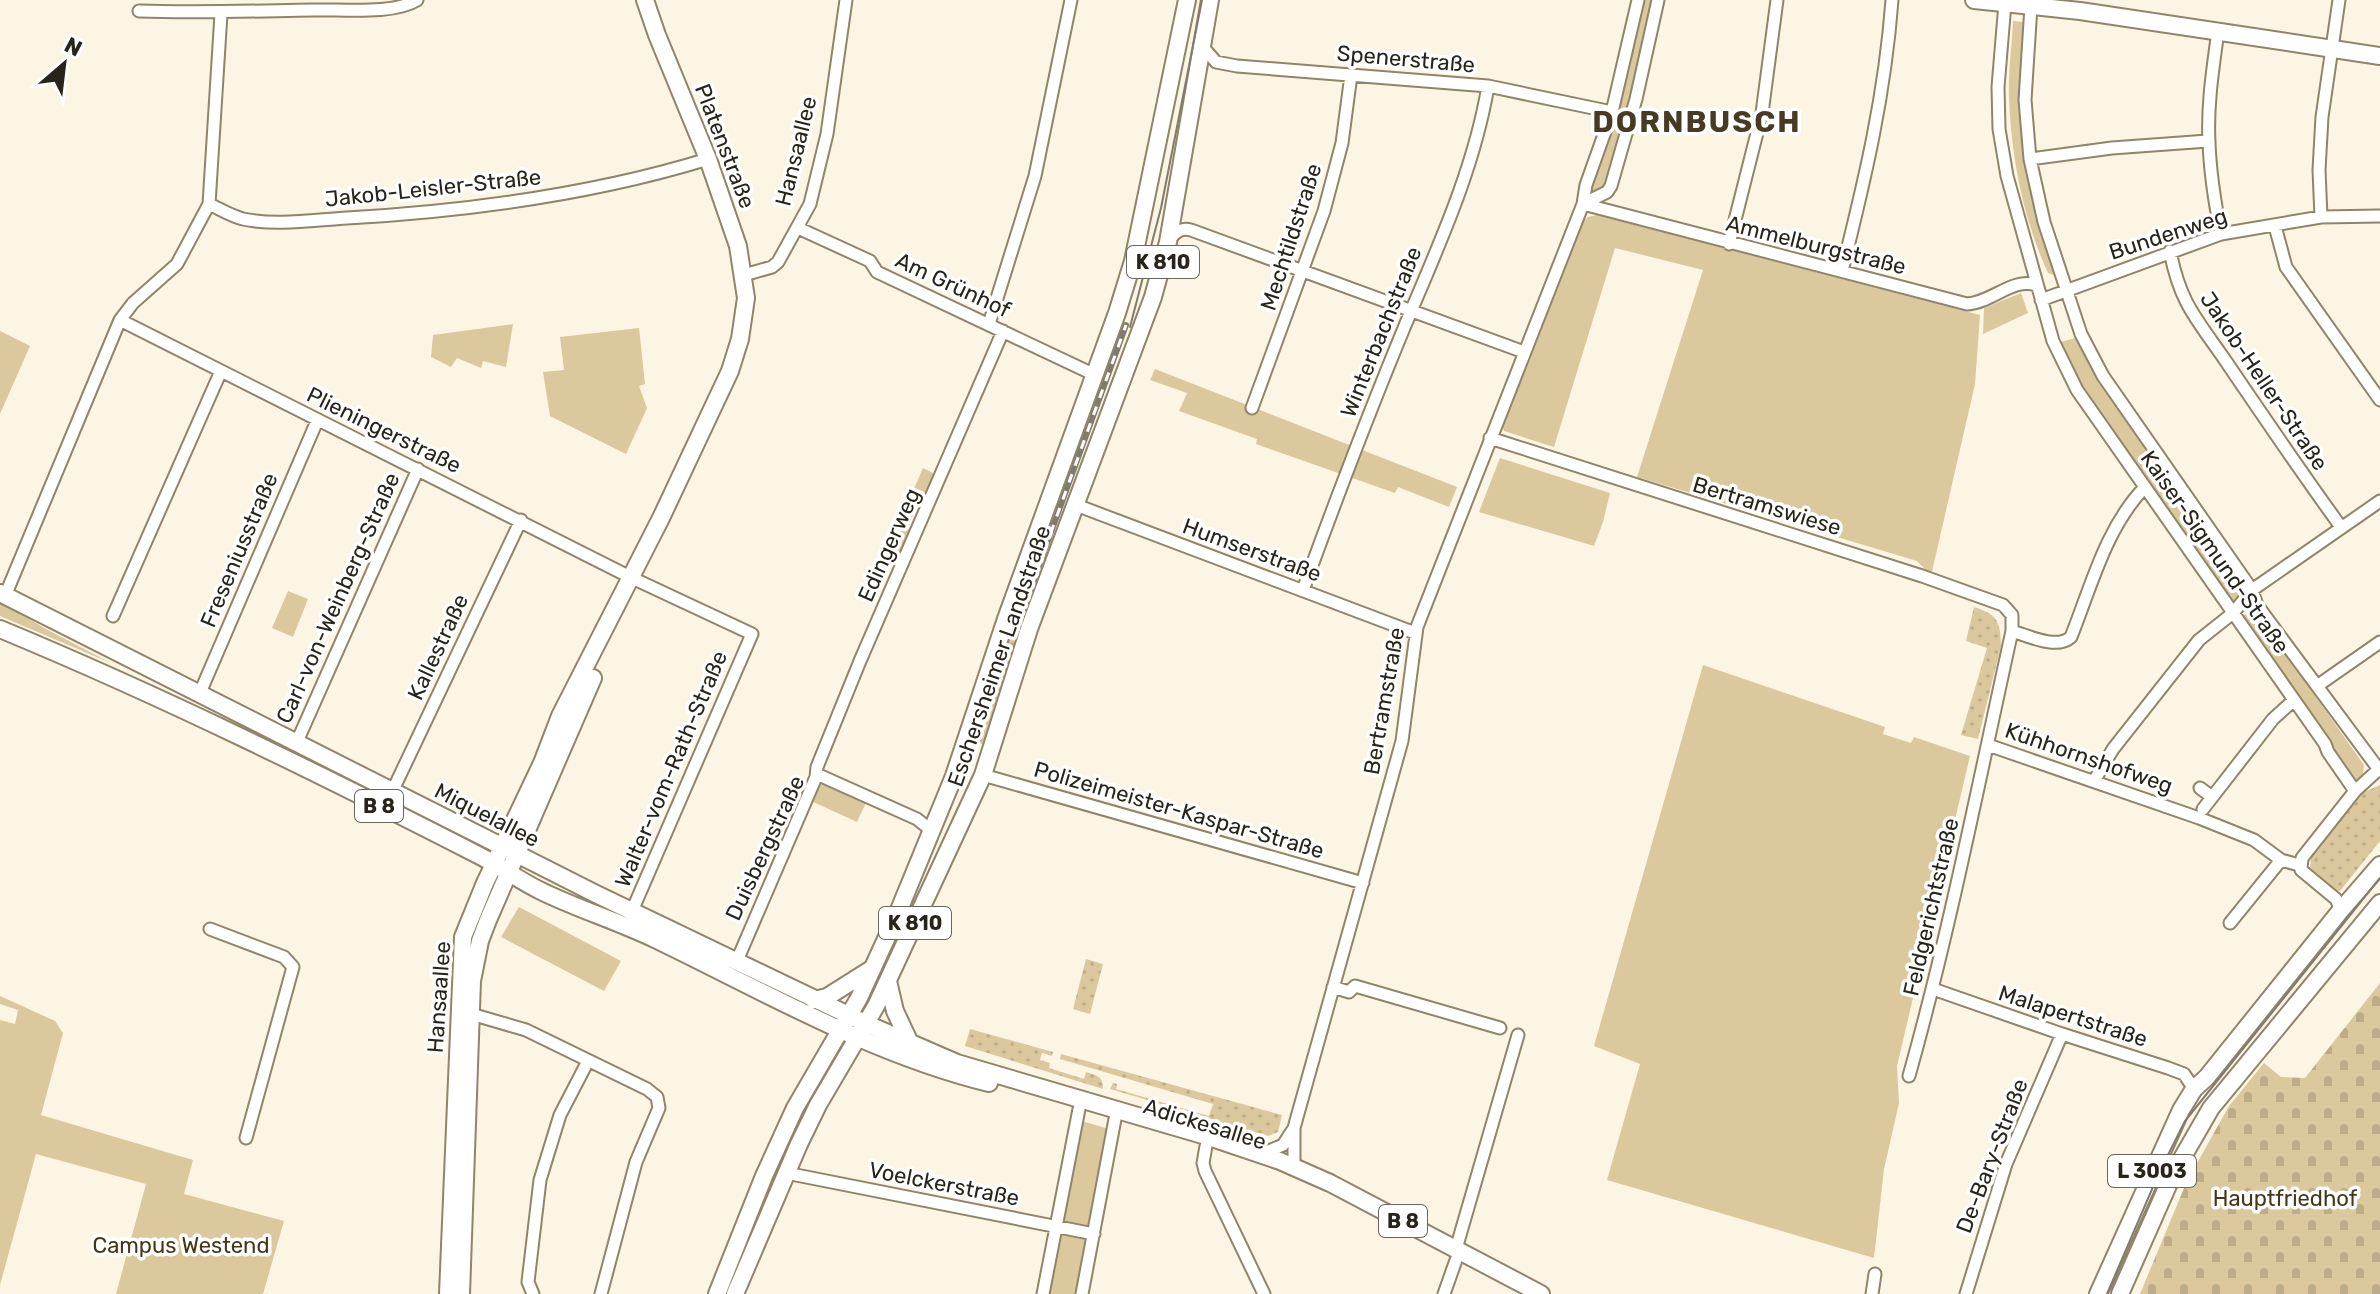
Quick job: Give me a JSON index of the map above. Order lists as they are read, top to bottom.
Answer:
{
  "streets": {
    "main road": [
      "Platenstraße",
      "Hansaallee",
      "K 810",
      "Eschersheimer Landstraße",
      "B 8",
      "Miquelallee",
      "Adickesallee",
      "L 3003"
    ],
    "street": [
      "Spenerstraße",
      "Jakob-Leisler-Straße",
      "Bundenweg",
      "Mechtildstraße",
      "Ammelburgstraße",
      "Am Grünhof",
      "Winterbachstraße",
      "Jakob-Heller-Straße",
      "Plieningerstraße",
      "Bertramswiese",
      "Edingerweg",
      "Freseniusstraße",
      "Humserstraße",
      "Kaiser-Sigmund-Straße",
      "Carl-von-Weinberg-Straße",
      "Kallestraße",
      "Bertramstraße",
      "Kühhornshofweg",
      "Walter-vom-Rath-Straße",
      "Polizeimeister-Kaspar-Straße",
      "Duisbergstraße",
      "Feldgerichtstraße",
      "Malapertstraße",
      "De-Bary-Straße",
      "Voelckerstraße"
    ]
  },
  "crossings": [
    ["Spenerstraße", "Mechtildstraße"],
    ["Spenerstraße", "Winterbachstraße"],
    ["Spenerstraße", "Eschersheimer Landstraße"],
    ["Spenerstraße", "Bertramstraße"],
    ["Platenstraße", "Hansaallee"],
    ["Platenstraße", "Jakob-Leisler-Straße"],
    ["Hansaallee", "Am Grünhof"],
    ["Hansaallee", "Plieningerstraße"],
    ["Hansaallee", "Walter-vom-Rath-Straße"],
    ["Hansaallee", "Miquelallee"],
    ["Bundenweg", "Jakob-Heller-Straße"],
    ["Bundenweg", "Kaiser-Sigmund-Straße"],
    ["Ammelburgstraße", "Kaiser-Sigmund-Straße"],
    ["Ammelburgstraße", "Bertramstraße"],
    ["Am Grünhof", "Edingerweg"],
    ["Am Grünhof", "Eschersheimer Landstraße"],
    ["Winterbachstraße", "Humserstraße"],
    ["Plieningerstraße", "Freseniusstraße"],
    ["Plieningerstraße", "Carl-von-Weinberg-Straße"],
    ["Plieningerstraße", "Kallestraße"],
    ["Plieningerstraße", "Walter-vom-Rath-Straße"],
    ["Bertramswiese", "Bertramstraße"],
    ["Bertramswiese", "Kühhornshofweg"],
    ["Edingerweg", "Duisbergstraße"],
    ["Freseniusstraße", "Miquelallee"],
    ["Humserstraße", "Eschersheimer Landstraße"],
    ["Humserstraße", "Bertramstraße"],
    ["Carl-von-Weinberg-Straße", "Miquelallee"],
    ["Kallestraße", "Miquelallee"],
    ["Eschersheimer Landstraße", "Polizeimeister-Kaspar-Straße"],
    ["Eschersheimer Landstraße", "Miquelallee"],
    ["Eschersheimer Landstraße", "Duisbergstraße"],
    ["Eschersheimer Landstraße", "Adickesallee"],
    ["Eschersheimer Landstraße", "Voelckerstraße"],
    ["Bertramstraße", "Polizeimeister-Kaspar-Straße"],
    ["Bertramstraße", "Adickesallee"],
    ["Kühhornshofweg", "Feldgerichtstraße"],
    ["Walter-vom-Rath-Straße", "Miquelallee"],
    ["Miquelallee", "Duisbergstraße"],
    ["Miquelallee", "Adickesallee"],
    ["Feldgerichtstraße", "Malapertstraße"],
    ["Malapertstraße", "De-Bary-Straße"],
    ["Malapertstraße", "L 3003"]
  ],
  "districts": ["DORNBUSCH"],
  "parks": ["Hauptfriedhof", "Campus Westend"],
  "north": "top right"
}
